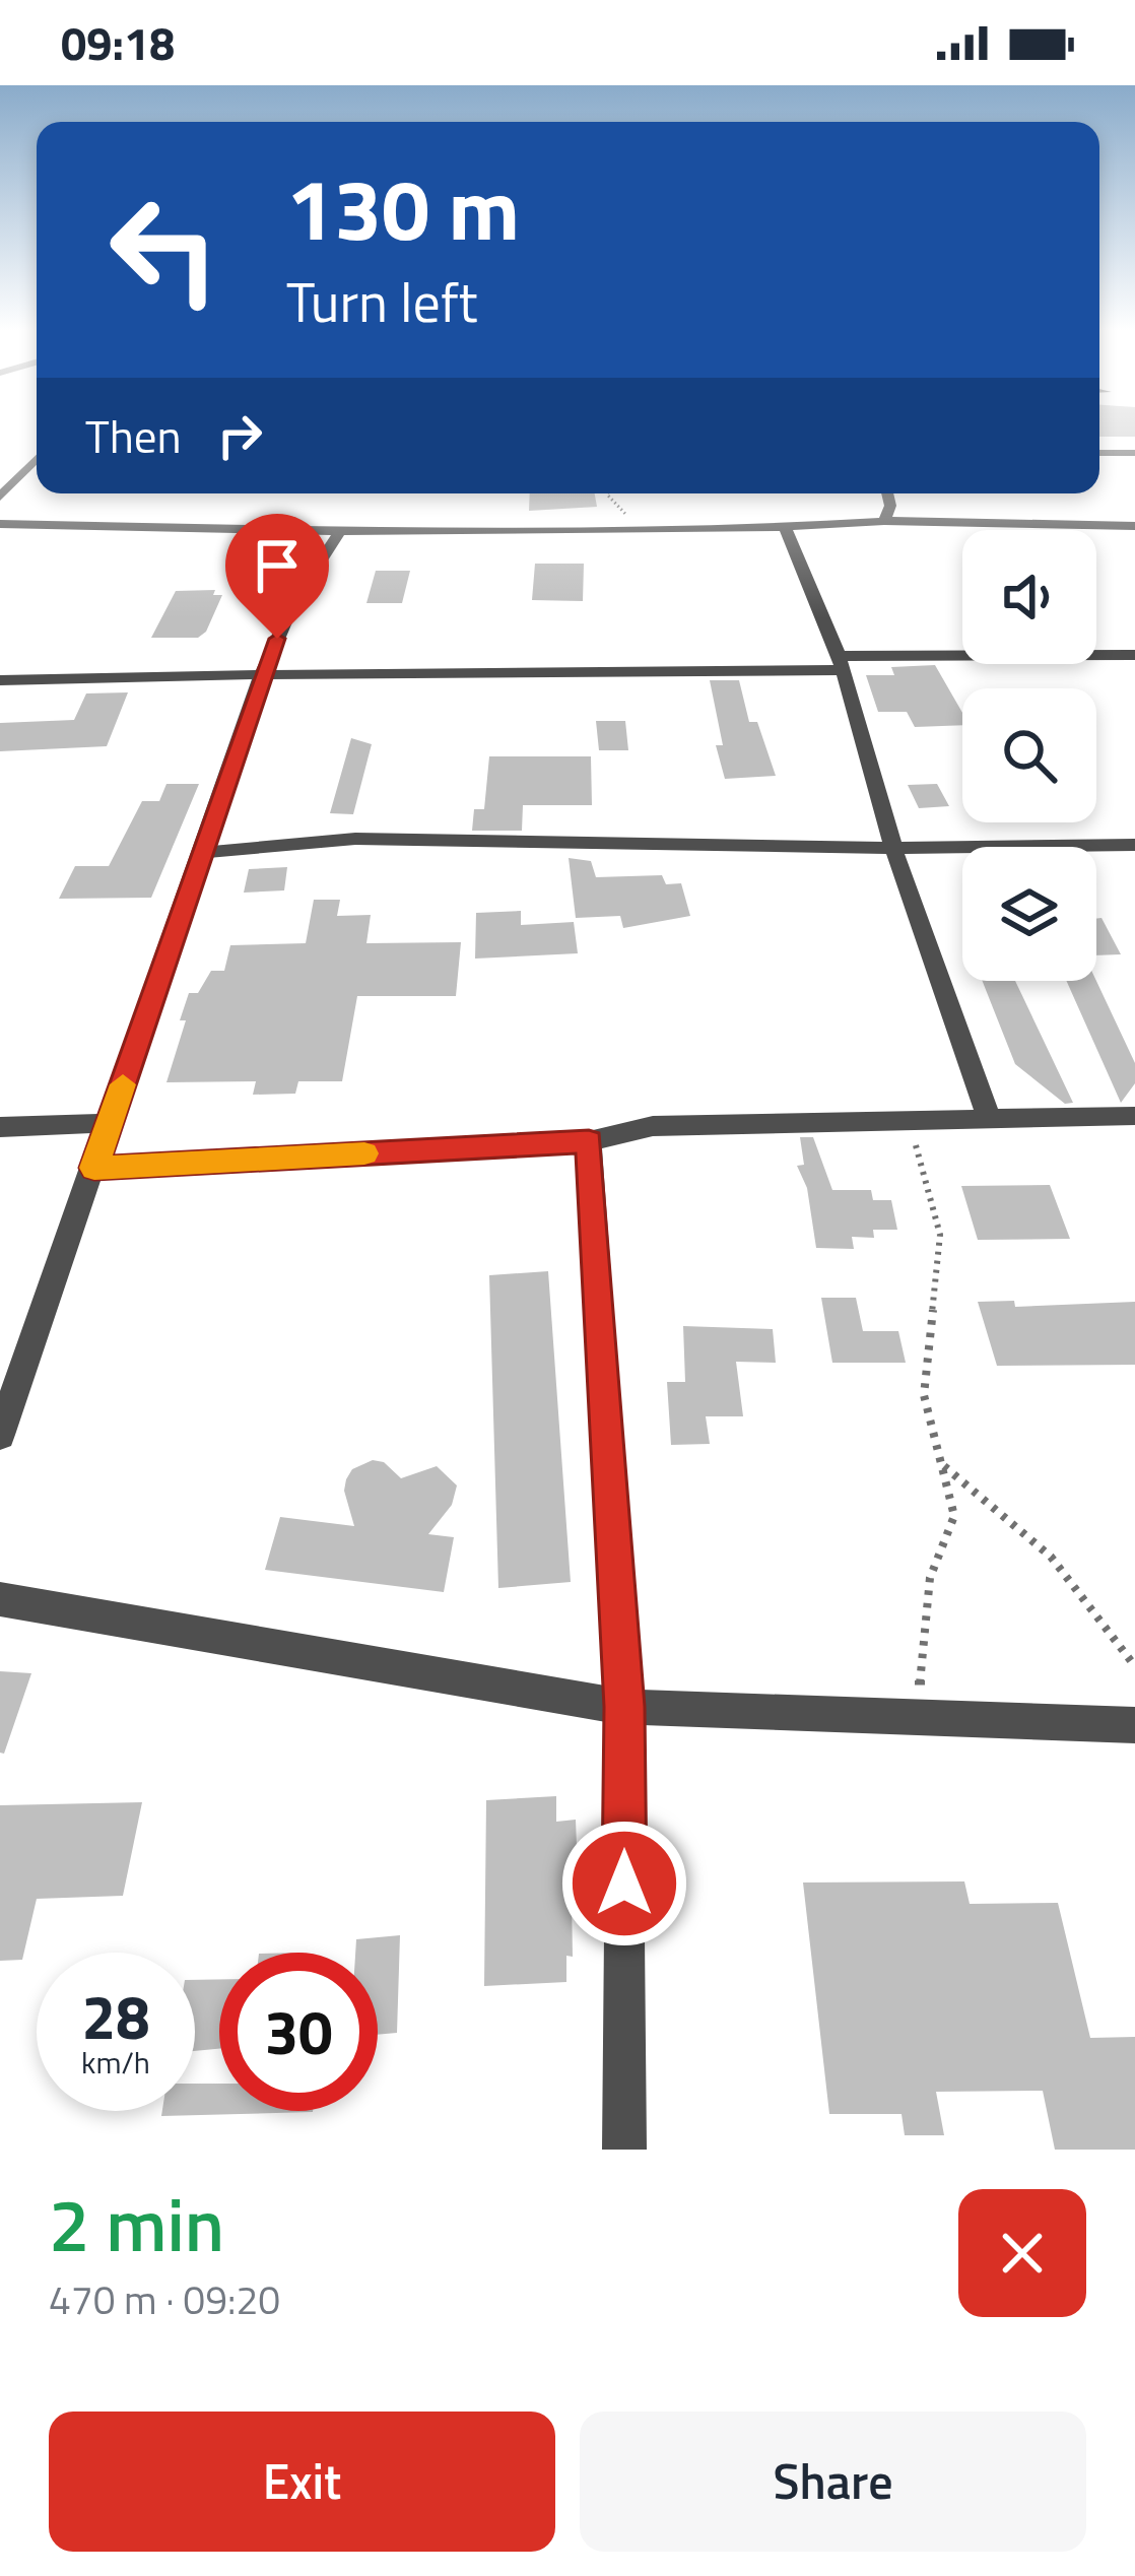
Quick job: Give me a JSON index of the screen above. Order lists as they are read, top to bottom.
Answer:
{
  "page": {
    "status": "09:18",
    "turn": ["130 m", "Turn left"],
    "then": "Then",
    "speed": "28 km/h",
    "limit": "30",
    "heading": ["2 min", "470 m · 09:20"],
    "buttons": ["Exit", "Share"]
  }
}
